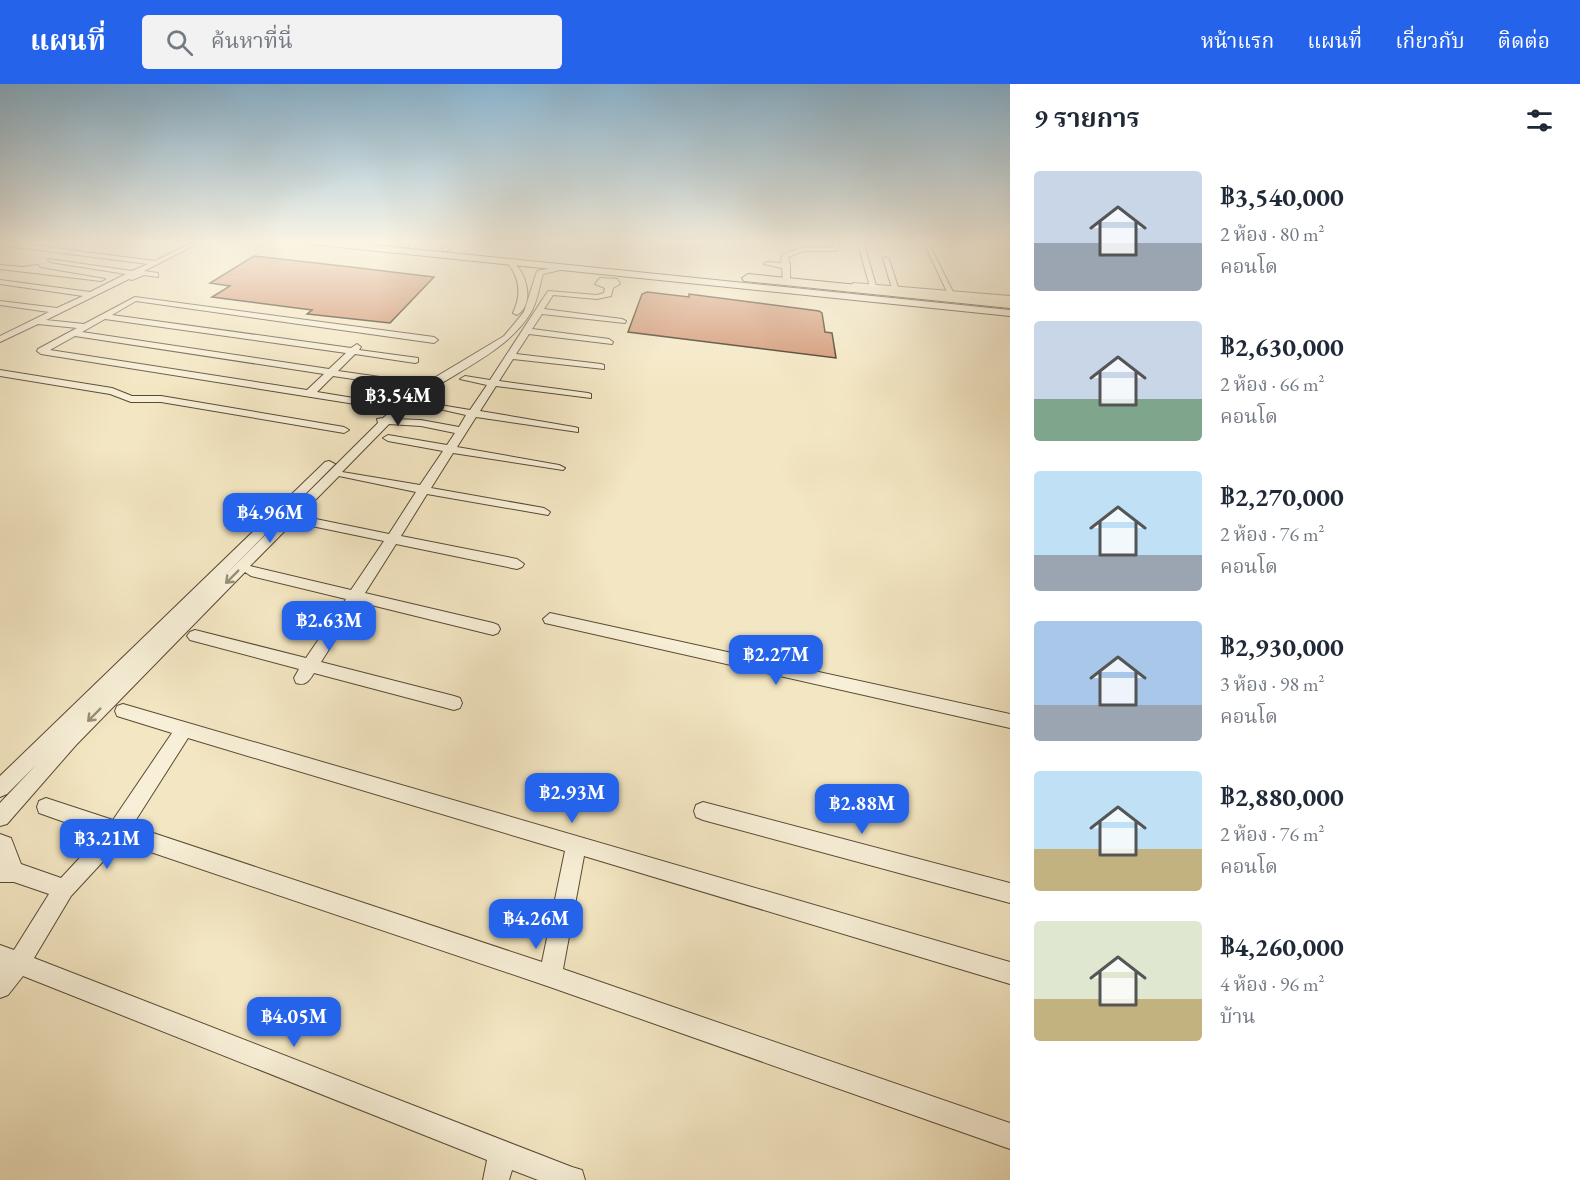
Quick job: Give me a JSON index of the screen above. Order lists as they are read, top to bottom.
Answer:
{
  "page": {
    "header": "แผนที่",
    "search": "ค้นหาที่นี่",
    "nav": [
      "หน้าแรก",
      "แผนที่",
      "เกี่ยวกับ",
      "ติดต่อ"
    ],
    "heading": "9 รายการ",
    "list": [
      {
        "name": "฿3,540,000",
        "note": "2 ห้อง · 80 m² · คอนโด"
      },
      {
        "name": "฿2,630,000",
        "note": "2 ห้อง · 66 m² · คอนโด"
      },
      {
        "name": "฿2,270,000",
        "note": "2 ห้อง · 76 m² · คอนโด"
      },
      {
        "name": "฿2,930,000",
        "note": "3 ห้อง · 98 m² · คอนโด"
      },
      {
        "name": "฿2,880,000",
        "note": "2 ห้อง · 76 m² · คอนโด"
      },
      {
        "name": "฿4,260,000",
        "note": "4 ห้อง · 96 m² · บ้าน"
      }
    ],
    "price": [
      "฿3.54M",
      "฿4.96M",
      "฿2.63M",
      "฿2.27M",
      "฿2.93M",
      "฿2.88M",
      "฿3.21M",
      "฿4.26M",
      "฿4.05M"
    ]
  }
}
